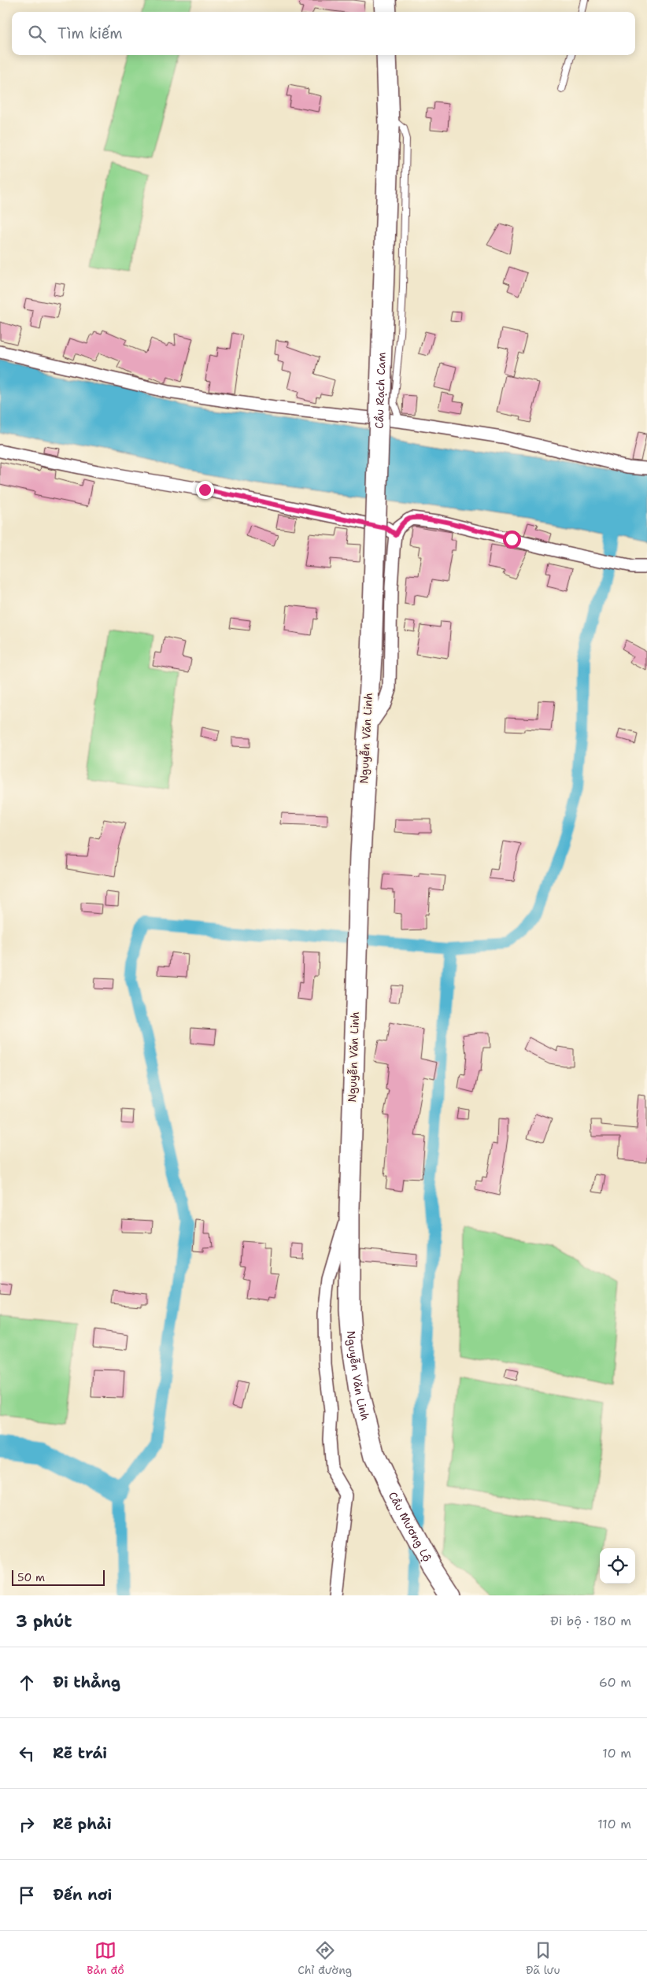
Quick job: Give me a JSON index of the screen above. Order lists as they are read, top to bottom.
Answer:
{
  "streets": {
    "highway": ["Cầu Rạch Cam", "Nguyễn Văn Linh", "Cầu Mương Lộ"]
  },
  "crossings": [
    ["Cầu Rạch Cam", "Nguyễn Văn Linh"],
    ["Nguyễn Văn Linh", "Cầu Mương Lộ"]
  ],
  "scale_bar": "50 m",
  "page": {
    "search": "Tìm kiếm",
    "scale": "50 m",
    "heading": ["3 phút", "Đi bộ · 180 m"],
    "list": [
      ["Đi thẳng", "60 m"],
      ["Rẽ trái", "10 m"],
      ["Rẽ phải", "110 m"],
      "Đến nơi"
    ],
    "nav": ["Bản đồ", "Chỉ đường", "Đã lưu"]
  }
}
